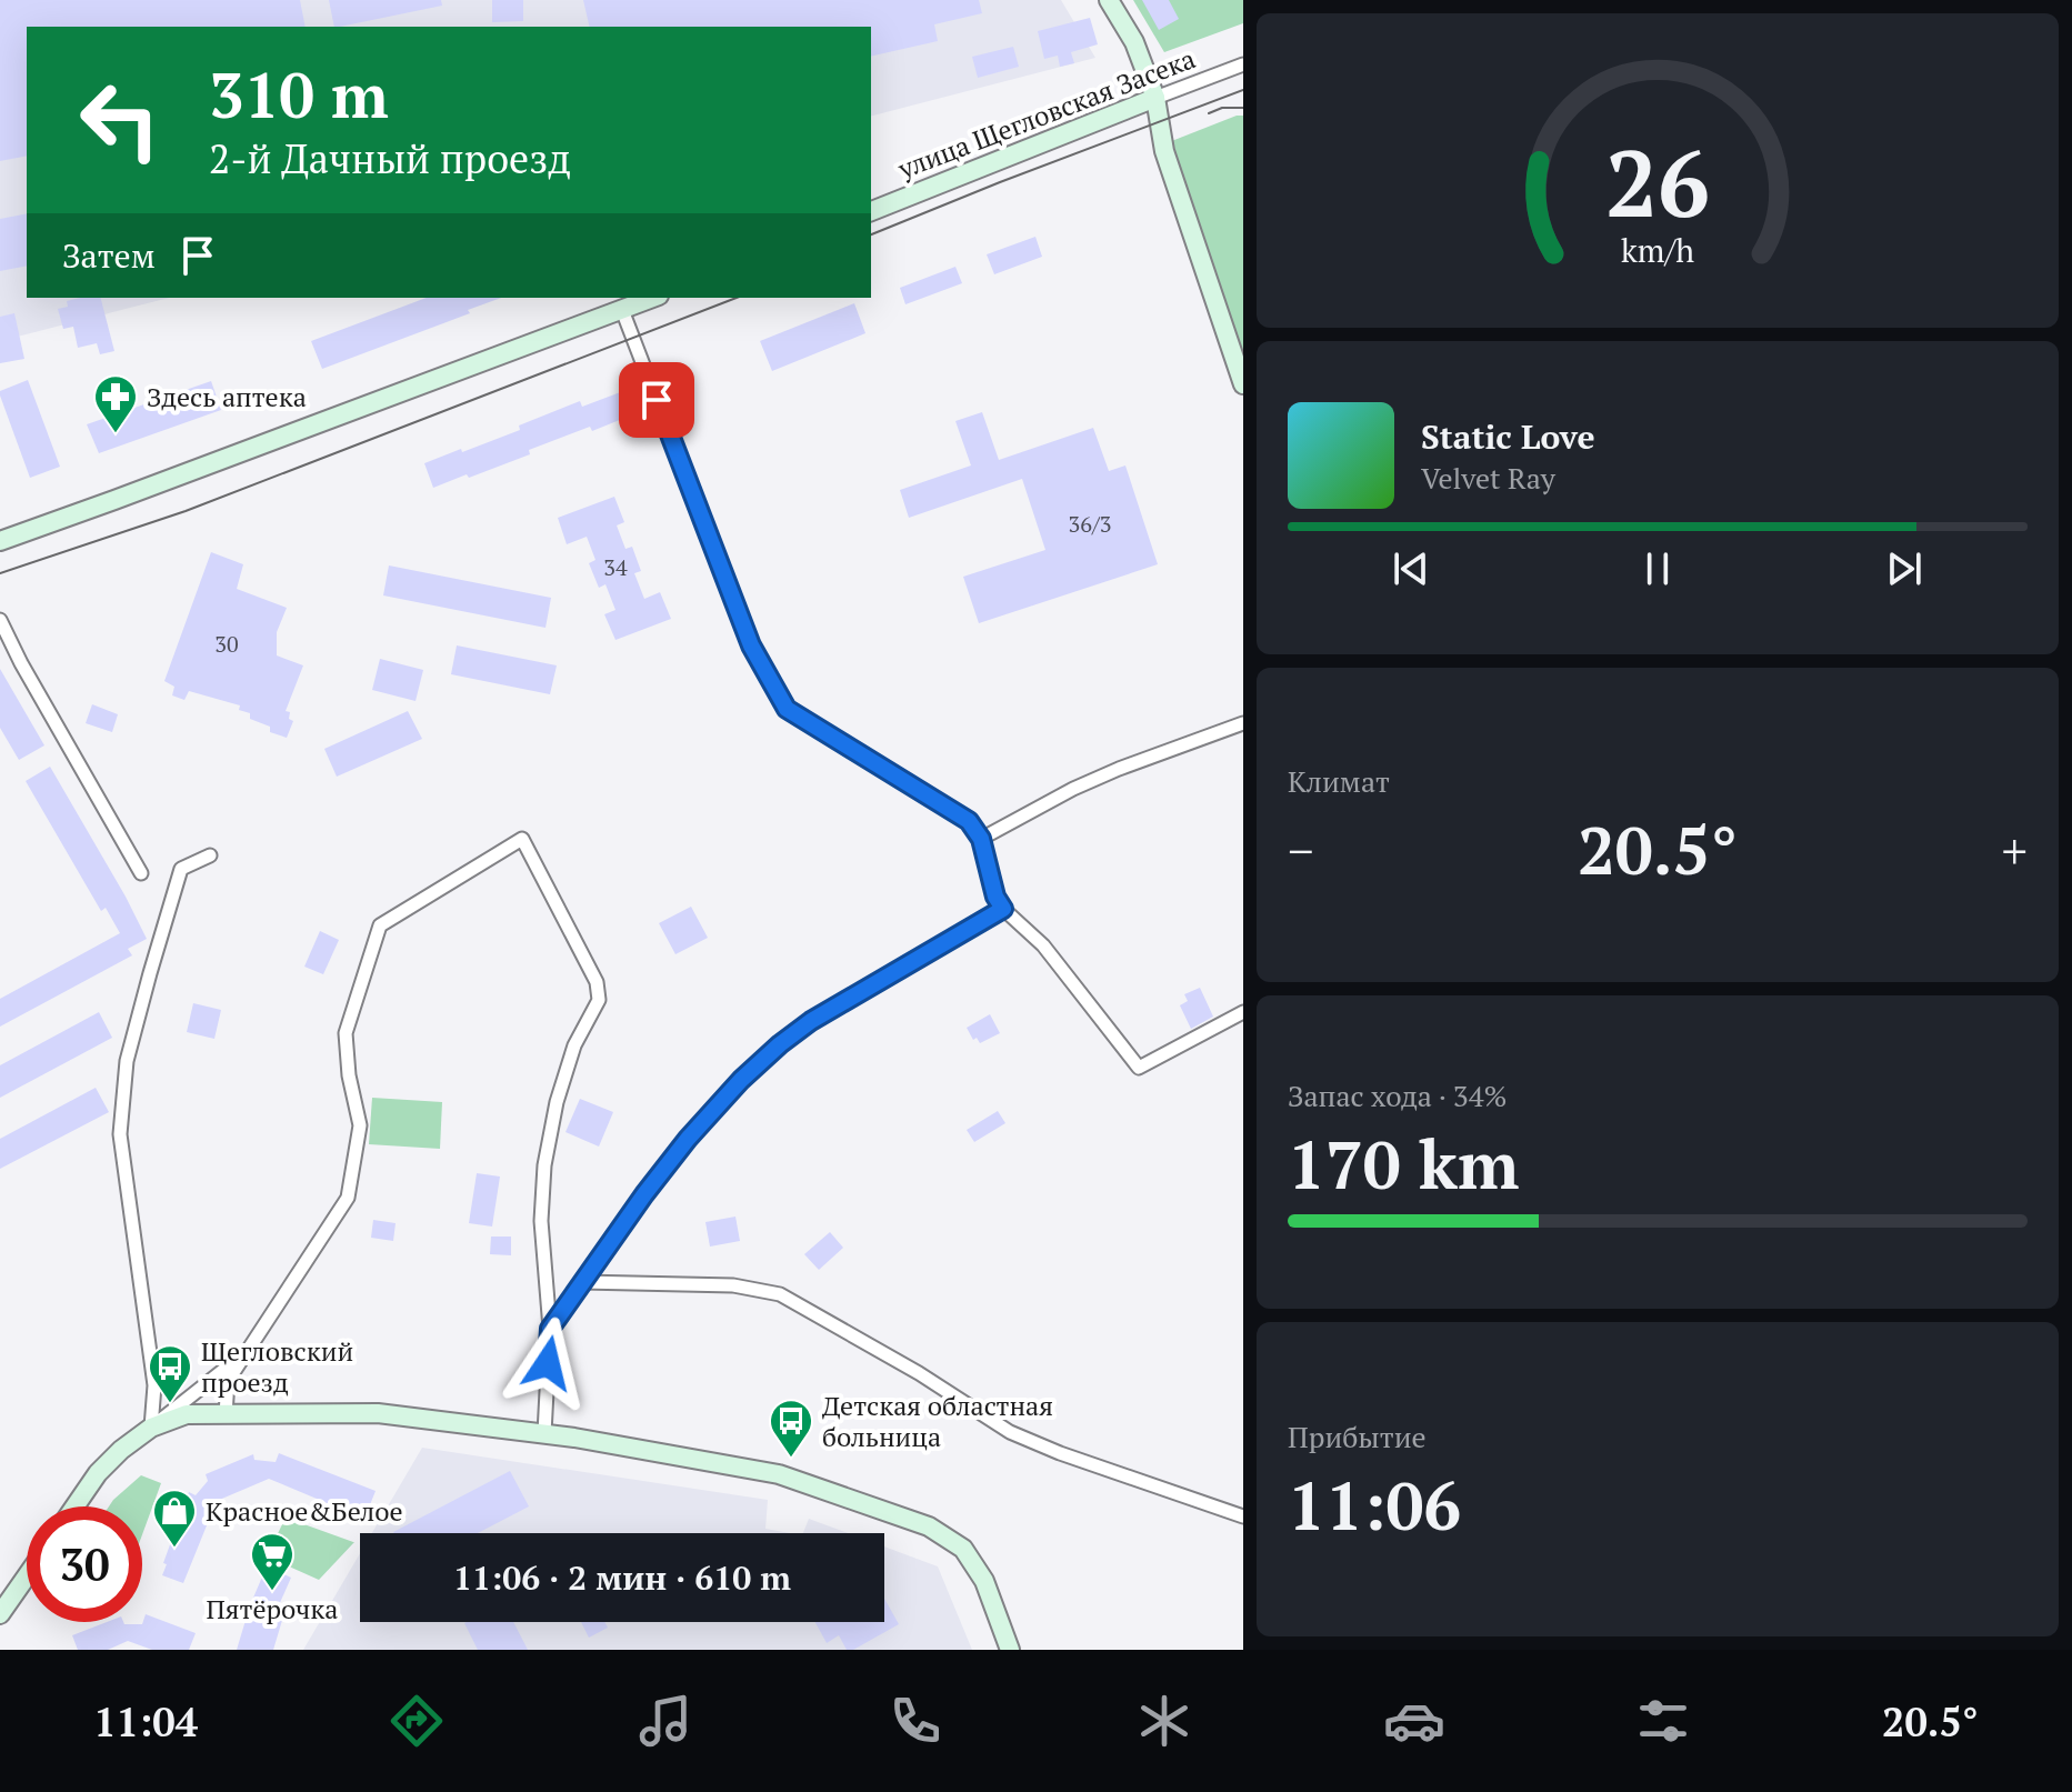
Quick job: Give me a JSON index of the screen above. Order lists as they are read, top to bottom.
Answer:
{
  "streets": {
    "street": ["улица Щегловская Засека"]
  },
  "places": {
    "pharmacy": ["Здесь аптека"],
    "bus stop": ["Щегловский проезд", "Детская областная больница"],
    "shop": ["Красное&Белое"],
    "supermarket": ["Пятёрочка"]
  },
  "house_numbers": ["36/3", "34", "30"],
  "page": {
    "turn": ["310 m", "2-й Дачный проезд"],
    "then": "Затем",
    "song": ["Static Love", "Velvet Ray"],
    "tile": [
      "Климат",
      ["Запас хода · 34%", "170 km"],
      ["Прибытие", "11:06"]
    ],
    "heat": ["−", "20.5°", "+"],
    "limit": "30",
    "trip": "11:06 · 2 мин · 610 m",
    "tabs": ["11:04", "20.5°"],
    "gauge": ["26", "km/h"]
  }
}
